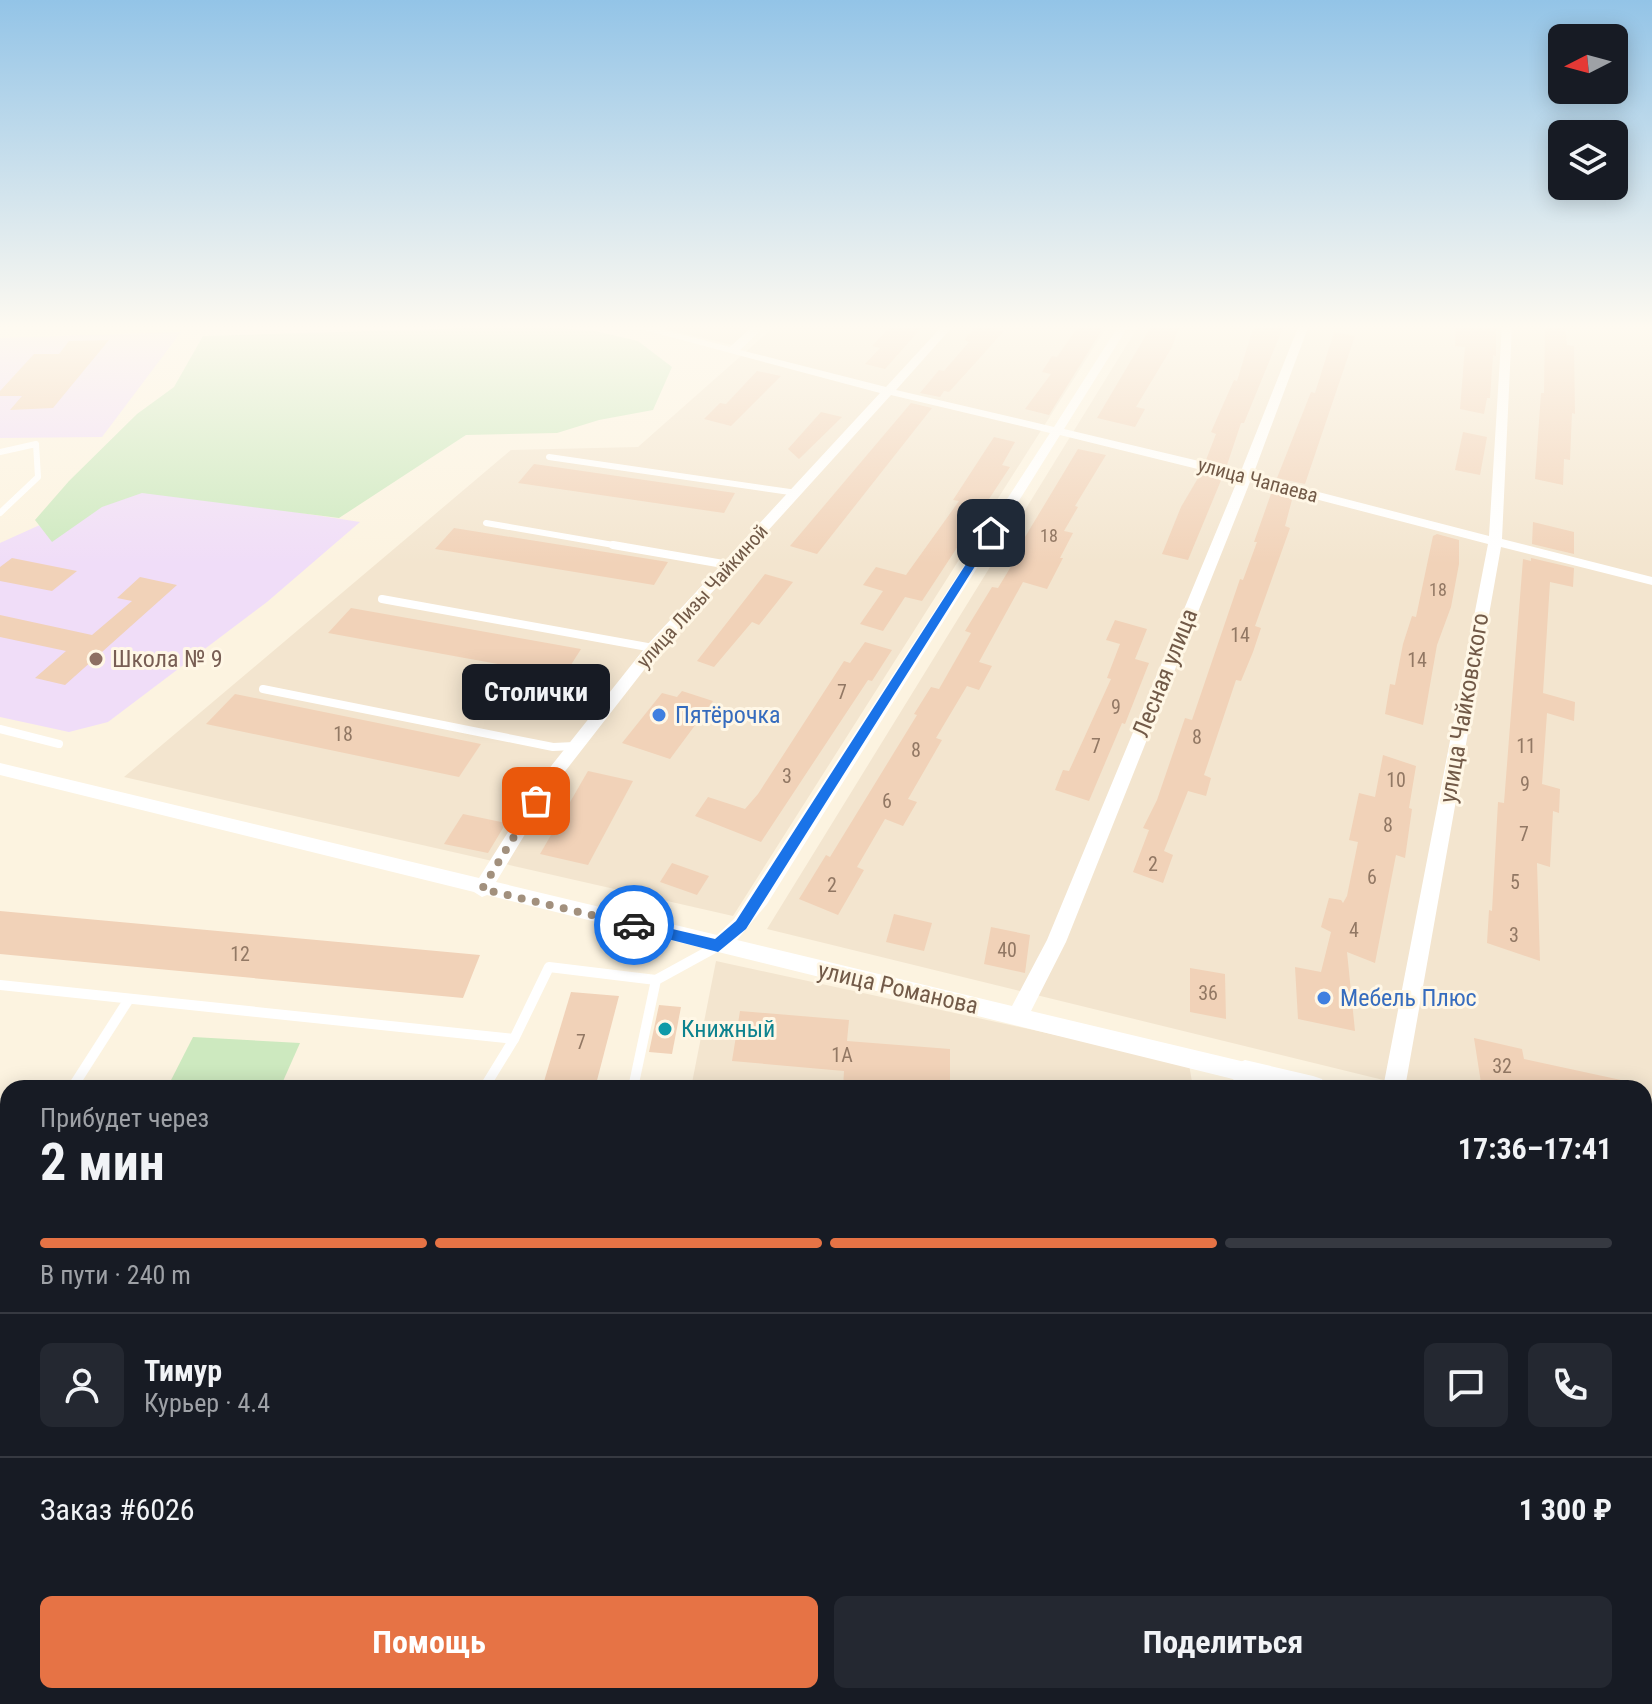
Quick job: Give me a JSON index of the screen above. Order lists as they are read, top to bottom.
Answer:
{
  "streets": {
    "street": [
      "улица Чапаева",
      "улица Лизы Чайкиной",
      "Лесная улица",
      "улица Чайковского",
      "улица Романова"
    ]
  },
  "crossings": [
    ["улица Чапаева", "Лесная улица"],
    ["улица Чапаева", "улица Чайковского"],
    ["улица Лизы Чайкиной", "улица Романова"],
    ["Лесная улица", "улица Романова"]
  ],
  "places": [
    "Школа № 9",
    "Пятёрочка",
    "Столички",
    "Мебель Плюс",
    "Книжный"
  ],
  "house_numbers": [
    "18",
    "18",
    "14",
    "14",
    "7",
    "9",
    "18",
    "8",
    "7",
    "11",
    "8",
    "3",
    "10",
    "9",
    "6",
    "8",
    "7",
    "2",
    "6",
    "5",
    "2",
    "4",
    "3",
    "40",
    "12",
    "36",
    "7",
    "1А",
    "32"
  ],
  "north": "left",
  "page": {
    "bubble": "Столички",
    "heading": ["2 мин", "Прибудет через", "17:36–17:41"],
    "panel": [
      "Тимур",
      "Курьер · 4.4",
      "Заказ #6026",
      "1 300 ₽"
    ],
    "bar": "В пути · 240 m",
    "buttons": ["Помощь", "Поделиться"]
  }
}
